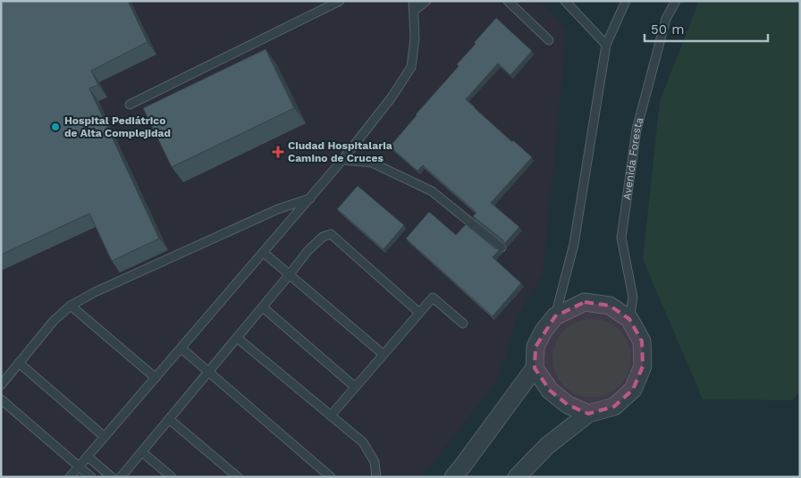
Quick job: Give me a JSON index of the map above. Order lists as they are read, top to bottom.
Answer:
{
  "streets": {
    "lane": ["Avenida Foresta"]
  },
  "places": {
    "other": ["Hospital Pediátrico de Alta Complejidad"],
    "health": ["Ciudad Hospitalaria Camino de Cruces"]
  },
  "scale_bar": "50 m"
}
